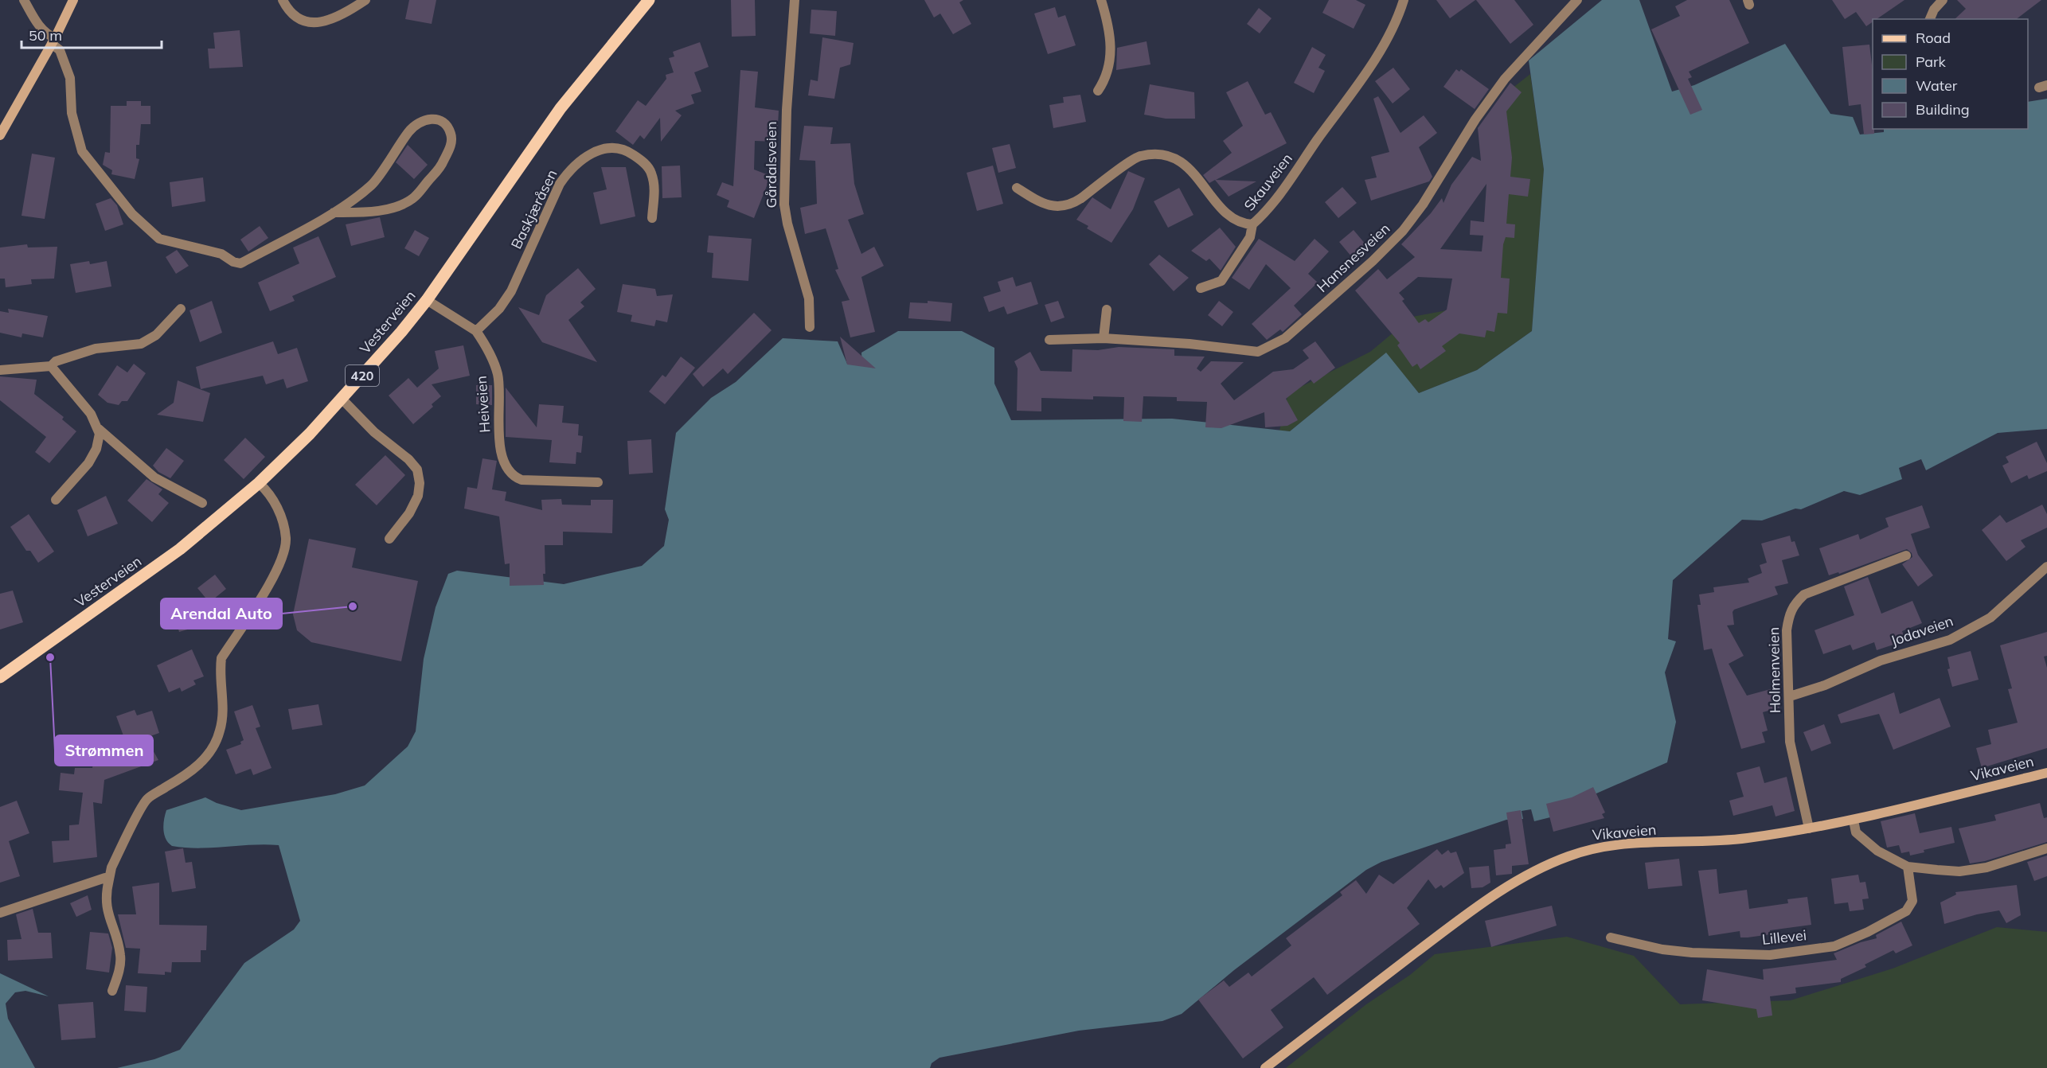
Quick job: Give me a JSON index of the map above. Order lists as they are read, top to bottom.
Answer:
{
  "streets": {
    "main road": ["Vesterveien", "420", "Vikaveien"],
    "street": [
      "Gårdalsveien",
      "Skauveien",
      "Baskjæråsen",
      "Hansnesveien",
      "Heiveien",
      "Jodaveien",
      "Holmenveien",
      "Lillevei"
    ]
  },
  "crossings": [
    ["Baskjæråsen", "Heiveien"],
    ["Jodaveien", "Holmenveien"],
    ["Holmenveien", "Vikaveien"]
  ],
  "places": ["Arendal Auto", "Strømmen"],
  "legend": [
    "Road",
    "Park",
    "Water",
    "Building"
  ],
  "scale_bar": "50 m"
}
